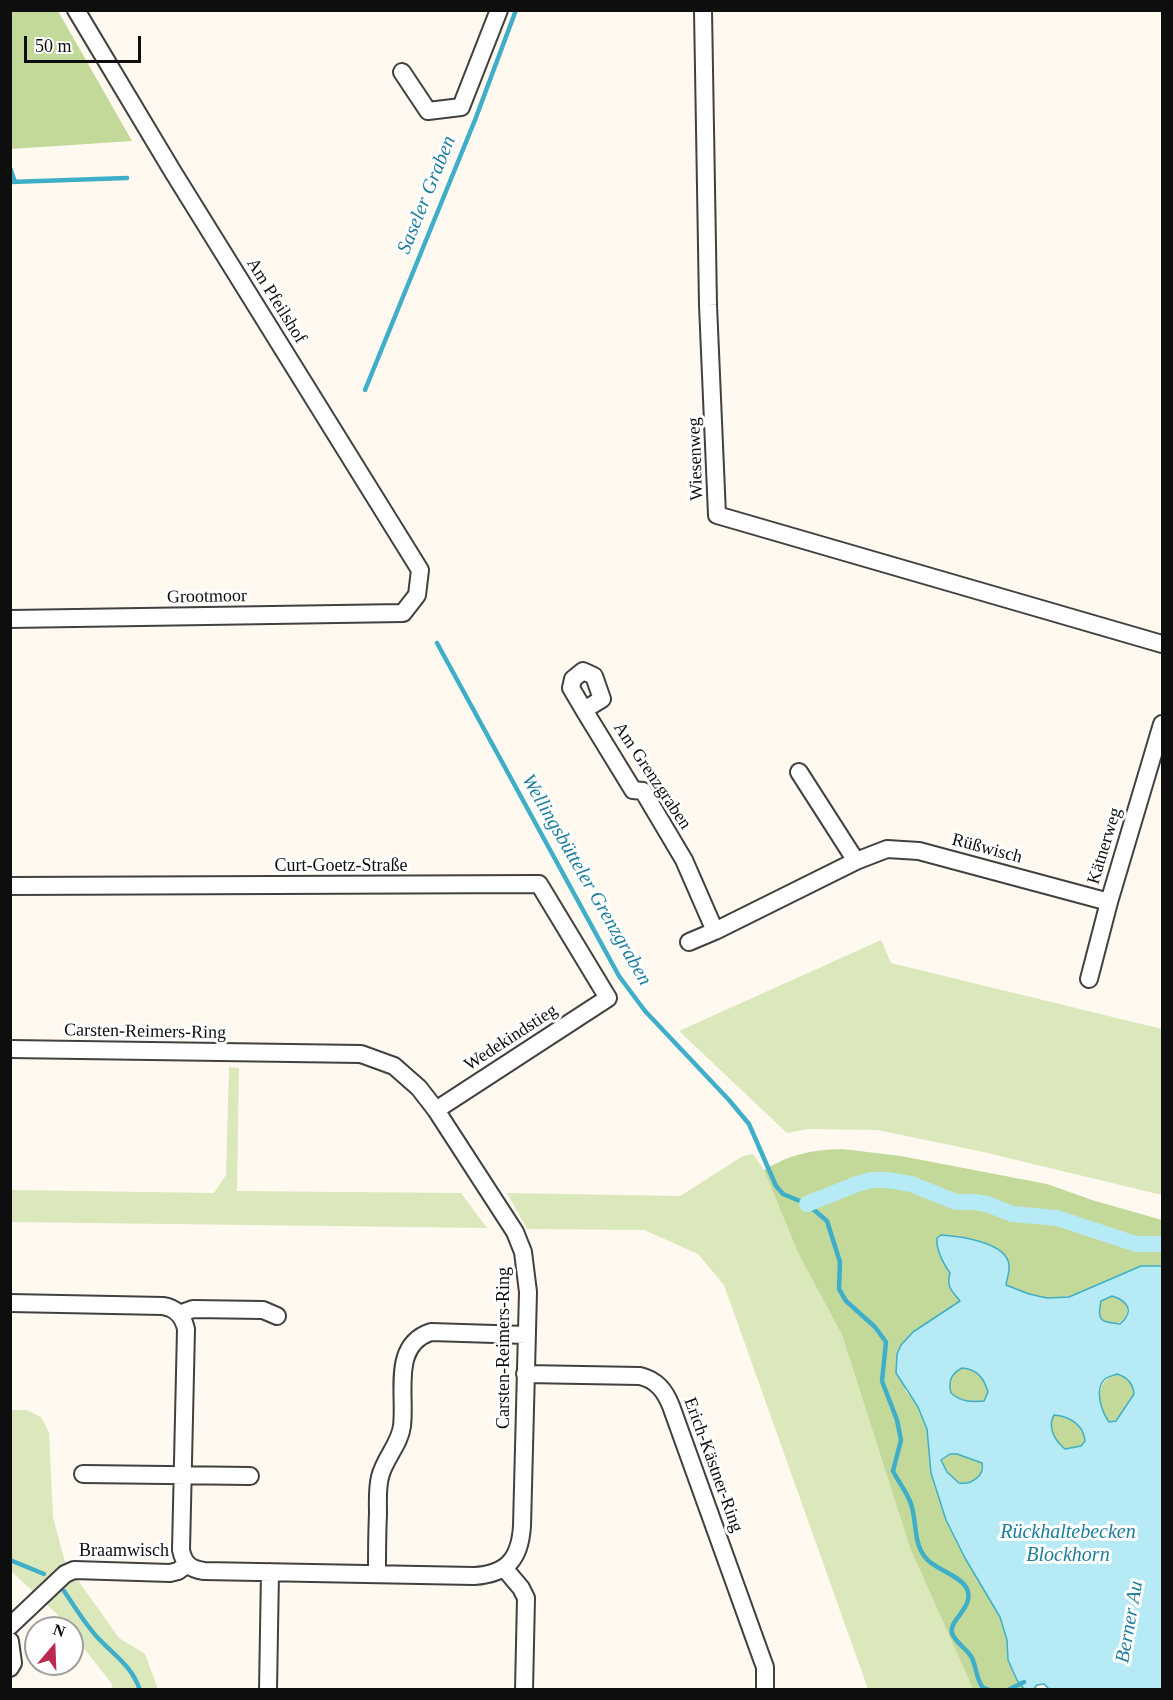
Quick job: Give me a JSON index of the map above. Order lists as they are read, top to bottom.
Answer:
{
  "streets": {
    "street": [
      "Am Pfeilshof",
      "Wiesenweg",
      "Grootmoor",
      "Am Grenzgraben",
      "Kätnerweg",
      "Rüßwisch",
      "Curt-Goetz-Straße",
      "Carsten-Reimers-Ring",
      "Wedekindstieg",
      "Erich-Kästner-Ring",
      "Braamwisch"
    ]
  },
  "crossings": [
    ["Am Pfeilshof", "Grootmoor"],
    ["Am Grenzgraben", "Rüßwisch"],
    ["Kätnerweg", "Rüßwisch"],
    ["Curt-Goetz-Straße", "Wedekindstieg"],
    ["Carsten-Reimers-Ring", "Wedekindstieg"],
    ["Carsten-Reimers-Ring", "Erich-Kästner-Ring"]
  ],
  "water": [
    "Saseler Graben",
    "Wellingsbütteler Grenzgraben",
    "Rückhaltebecken Blockhorn",
    "Berner Au"
  ],
  "scale_bar": "50 m",
  "north": "top"
}
